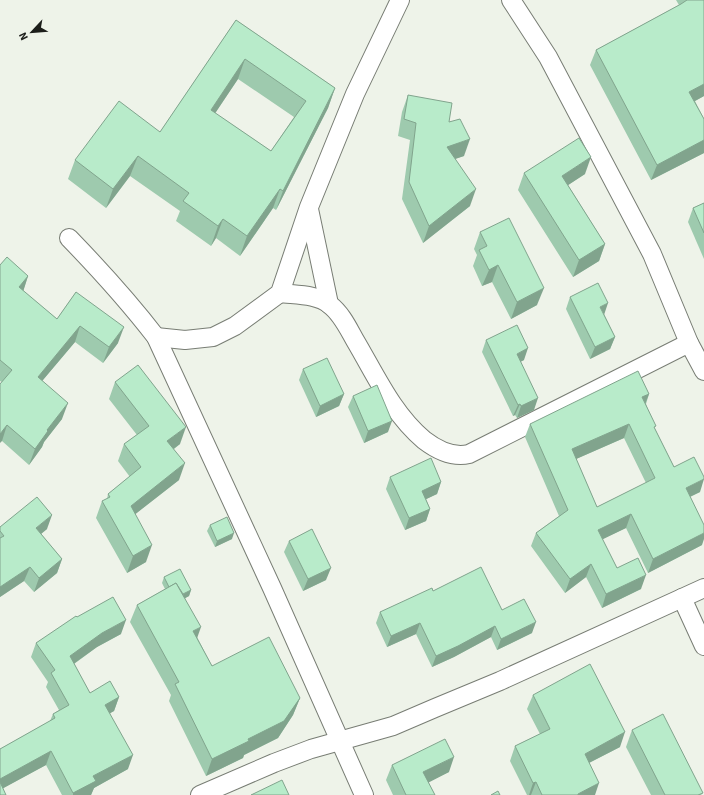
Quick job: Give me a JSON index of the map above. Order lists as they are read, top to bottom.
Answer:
{
  "north": "bottom left"
}
